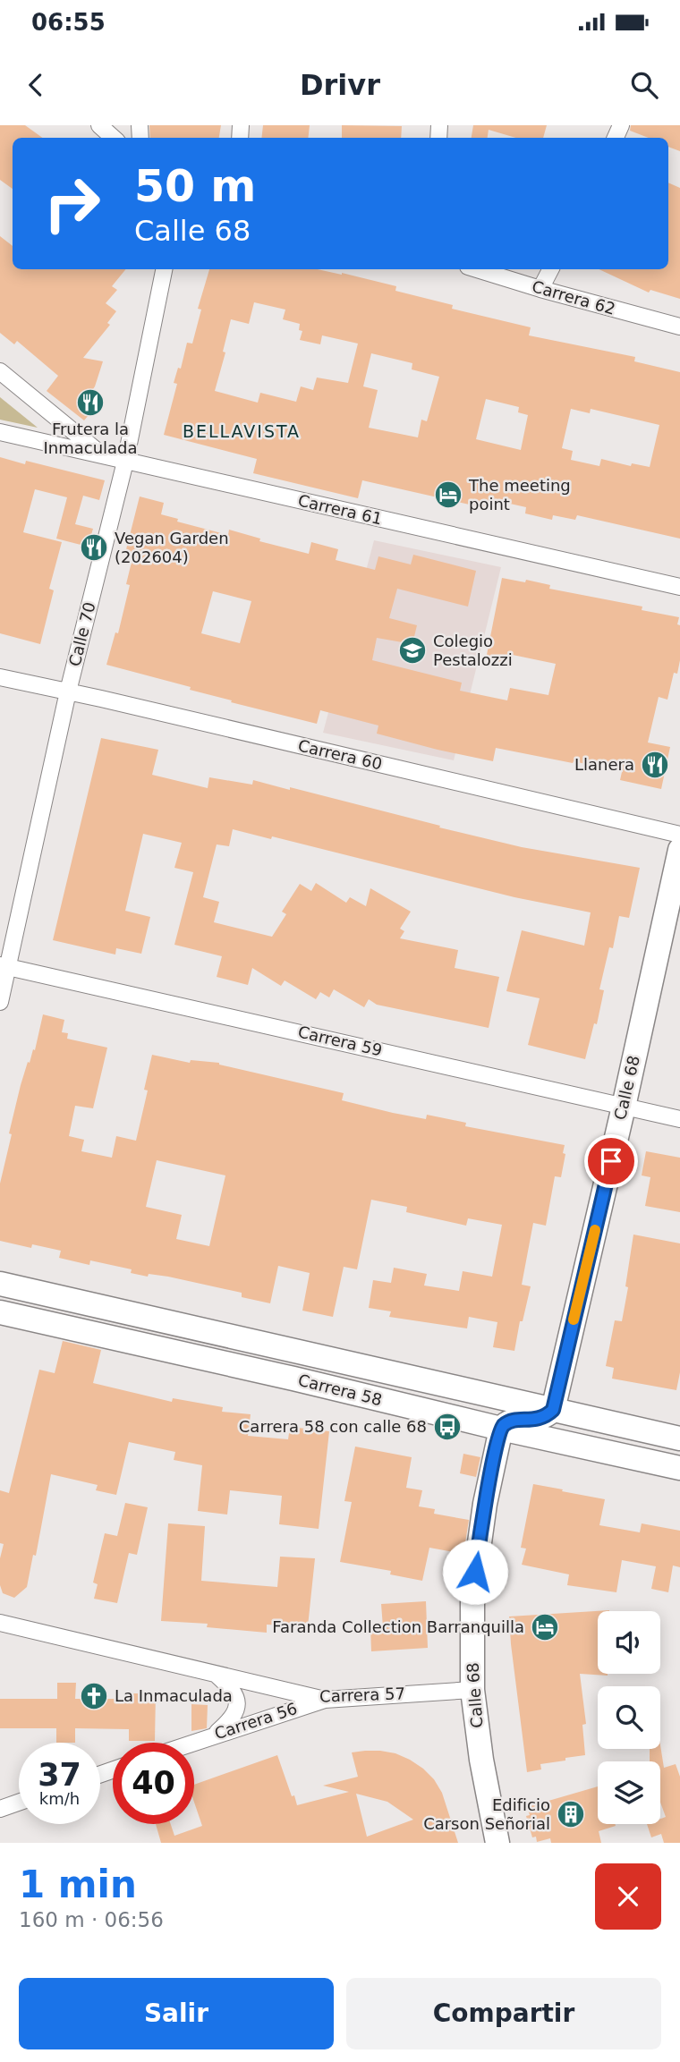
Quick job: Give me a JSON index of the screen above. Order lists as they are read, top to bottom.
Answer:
{
  "streets": {
    "street": [
      "Carrera 62",
      "Carrera 61",
      "Calle 70",
      "Carrera 60",
      "Carrera 59",
      "Calle 68",
      "Carrera 58",
      "Carrera 57",
      "Carrera 56"
    ]
  },
  "crossings": [
    ["Carrera 61", "Calle 70"],
    ["Calle 70", "Carrera 60"],
    ["Calle 70", "Carrera 59"],
    ["Carrera 59", "Calle 68"],
    ["Calle 68", "Carrera 58"],
    ["Calle 68", "Carrera 57"],
    ["Carrera 57", "Carrera 56"]
  ],
  "districts": ["BELLAVISTA"],
  "places": {
    "restaurant": ["Frutera la Inmaculada", "Vegan Garden (202604)", "Llanera"],
    "hotel": ["The meeting point", "Faranda Collection Barranquilla"],
    "school or university": ["Colegio Pestalozzi"],
    "bus stop": ["Carrera 58 con calle 68"],
    "church": ["La Inmaculada"],
    "building": ["Edificio Carson Señorial"]
  },
  "page": {
    "status": "06:55",
    "header": "Drivr",
    "turn": ["50 m", "Calle 68"],
    "speed": "37 km/h",
    "limit": "40",
    "heading": ["1 min", "160 m · 06:56"],
    "buttons": ["Salir", "Compartir"]
  }
}
